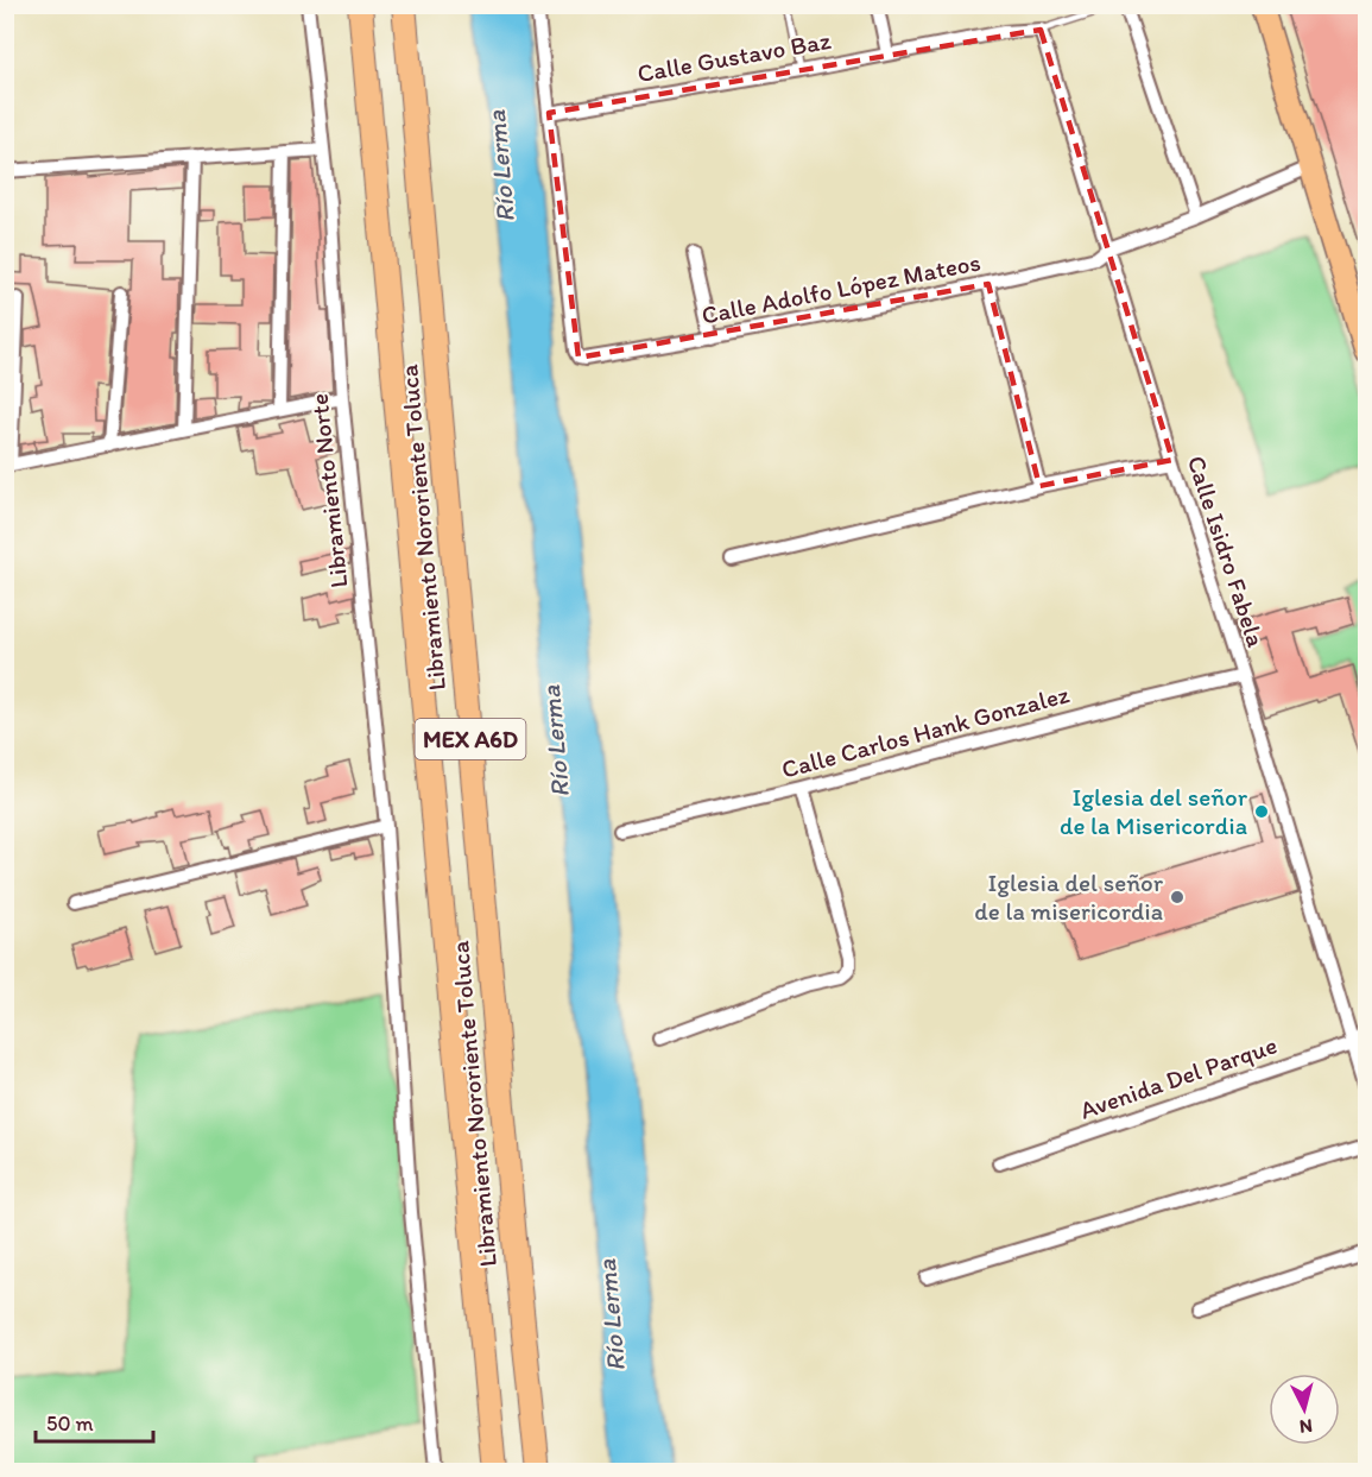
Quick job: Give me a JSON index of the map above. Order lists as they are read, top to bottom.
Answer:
{
  "streets": {
    "highway": ["Libramiento Nororiente Toluca", "MEX A6D"],
    "street": [
      "Calle Gustavo Baz",
      "Calle Adolfo López Mateos",
      "Libramiento Norte",
      "Calle Isidro Fabela",
      "Calle Carlos Hank Gonzalez",
      "Avenida Del Parque"
    ]
  },
  "crossings": [
    ["Calle Gustavo Baz", "Calle Adolfo López Mateos"],
    ["Calle Gustavo Baz", "Calle Isidro Fabela"],
    ["Calle Adolfo López Mateos", "Calle Isidro Fabela"],
    ["Calle Isidro Fabela", "Calle Carlos Hank Gonzalez"],
    ["Calle Isidro Fabela", "Avenida Del Parque"]
  ],
  "water": ["Río Lerma"],
  "places": ["Iglesia del señor de la Misericordia", "Iglesia del señor de la misericordia"],
  "scale_bar": "50 m",
  "north": "bottom"
}
